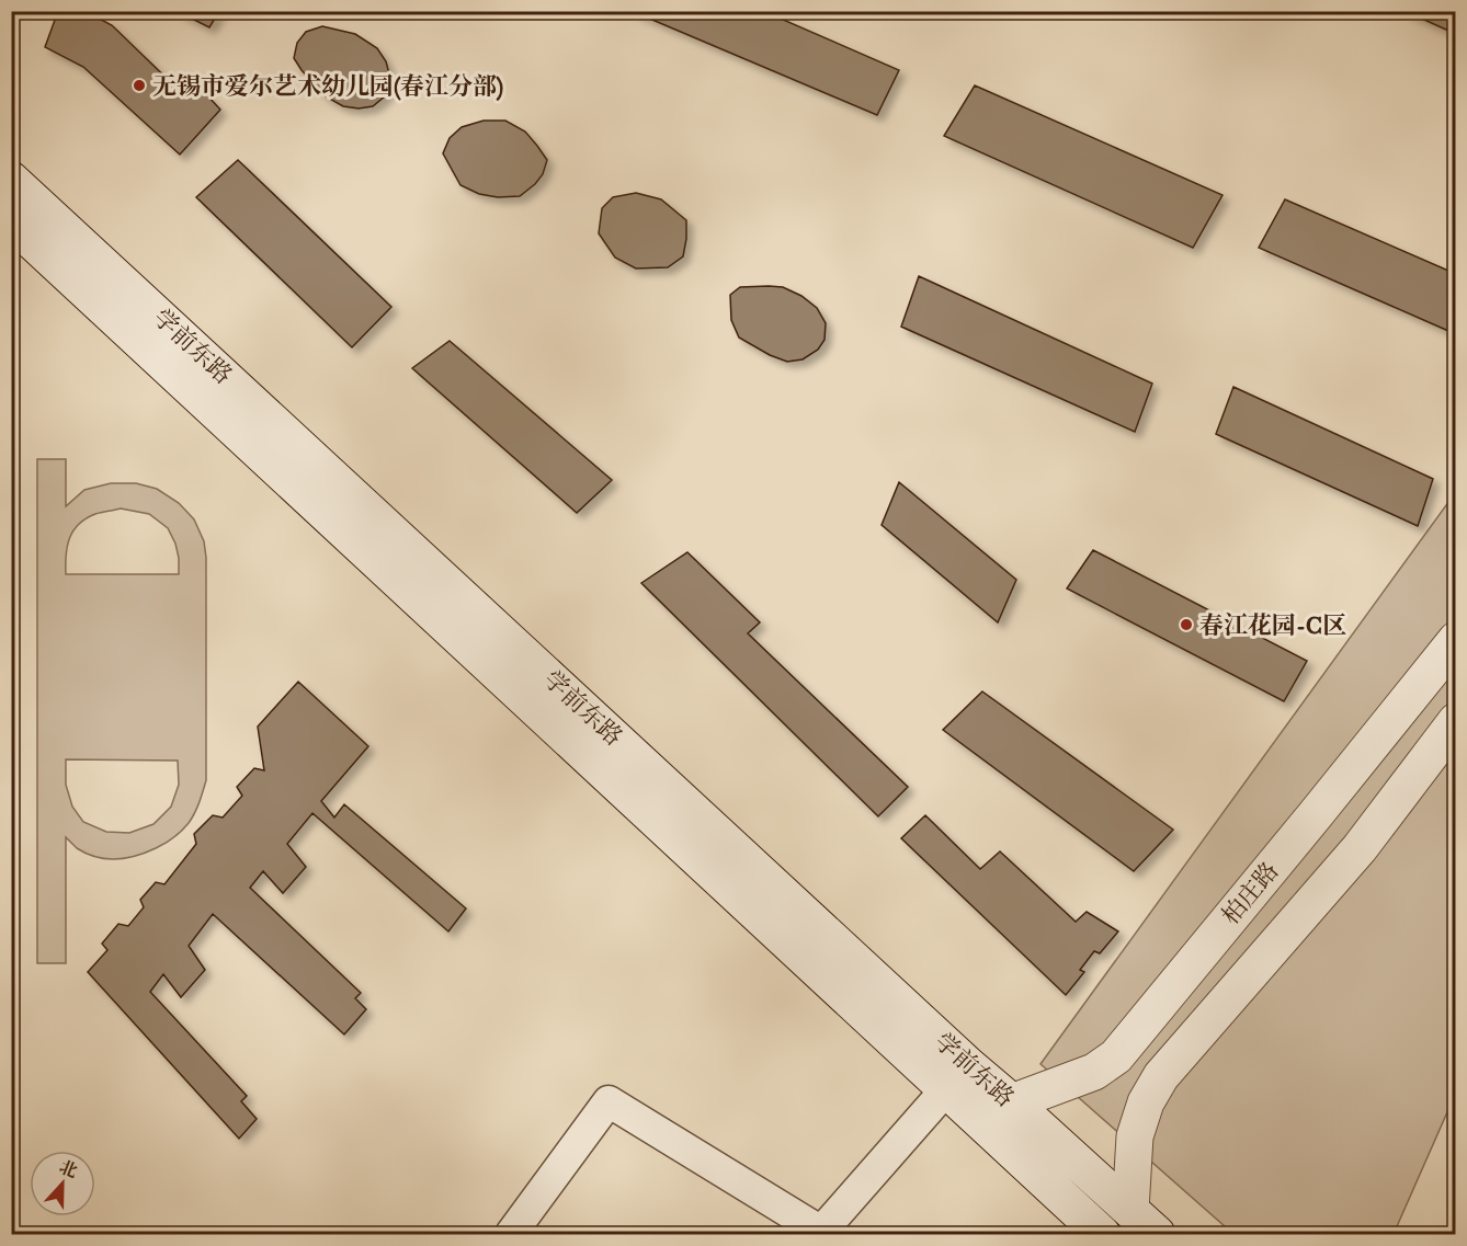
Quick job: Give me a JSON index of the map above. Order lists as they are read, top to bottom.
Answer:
{
  "streets": {
    "main road": ["学前东路", "柏庄路"]
  },
  "crossings": [
    ["学前东路", "柏庄路"]
  ],
  "places": ["无锡市爱尔艺术幼儿园(春江分部)", "春江花园-C区"],
  "north": "top"
}
